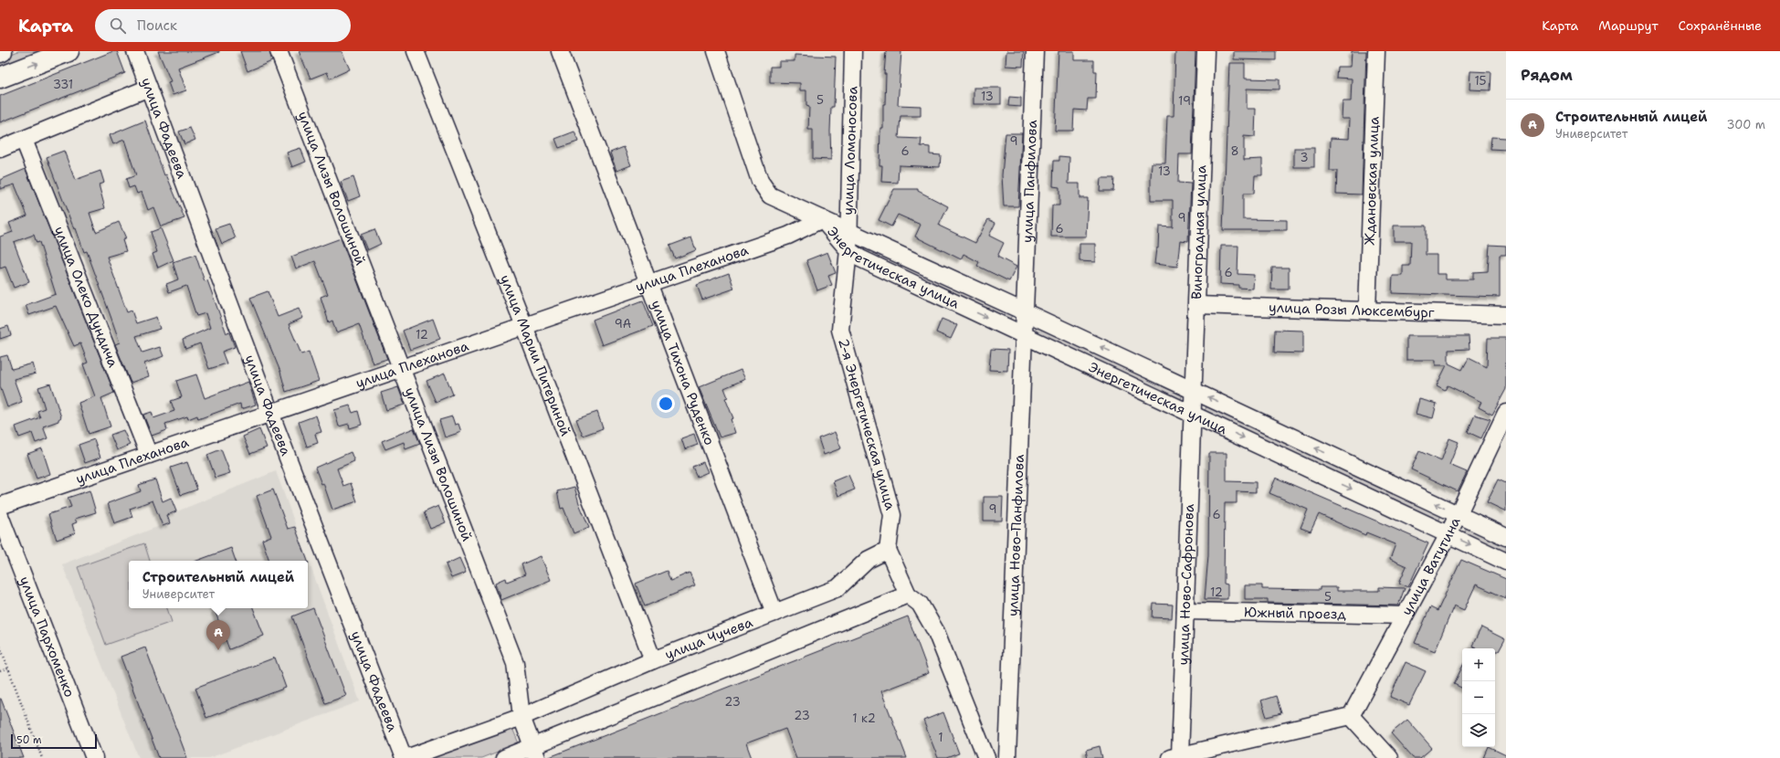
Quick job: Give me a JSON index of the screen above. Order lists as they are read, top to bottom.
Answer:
{
  "streets": {
    "street": [
      "улица Фадеева",
      "улица Ломоносова",
      "Ждановская улица",
      "улица Панфилова",
      "улица Лизы Волошиной",
      "Виноградная улица",
      "Энергетическая улица",
      "улица Плеханова",
      "улица Олеко Дундича",
      "улица Розы Люксембург",
      "улица Марии Питериной",
      "улица Тихона Руденко",
      "2-я Энергетическая улица",
      "улица Ново-Панфилова",
      "улица Ватутина",
      "улица Ново-Сафронова",
      "Южный проезд",
      "улица Пархоменко",
      "улица Чучева"
    ]
  },
  "crossings": [
    ["улица Фадеева", "улица Плеханова"],
    ["улица Ломоносова", "Энергетическая улица"],
    ["улица Ломоносова", "2-я Энергетическая улица"],
    ["Ждановская улица", "улица Розы Люксембург"],
    ["улица Панфилова", "Энергетическая улица"],
    ["улица Панфилова", "улица Ново-Панфилова"],
    ["улица Лизы Волошиной", "улица Плеханова"],
    ["улица Лизы Волошиной", "улица Чучева"],
    ["Виноградная улица", "Энергетическая улица"],
    ["Виноградная улица", "улица Розы Люксембург"],
    ["Виноградная улица", "улица Ново-Сафронова"],
    ["Энергетическая улица", "улица Плеханова"],
    ["Энергетическая улица", "2-я Энергетическая улица"],
    ["Энергетическая улица", "улица Ново-Панфилова"],
    ["Энергетическая улица", "улица Ватутина"],
    ["Энергетическая улица", "улица Ново-Сафронова"],
    ["улица Плеханова", "улица Олеко Дундича"],
    ["улица Плеханова", "улица Марии Питериной"],
    ["улица Плеханова", "улица Тихона Руденко"],
    ["улица Марии Питериной", "улица Чучева"],
    ["улица Тихона Руденко", "улица Чучева"],
    ["2-я Энергетическая улица", "улица Чучева"],
    ["улица Ватутина", "Южный проезд"],
    ["улица Ново-Сафронова", "Южный проезд"]
  ],
  "house_numbers": [
    "15",
    "331",
    "13",
    "5",
    "19",
    "9",
    "6",
    "8",
    "3",
    "13",
    "9",
    "6",
    "6",
    "9А",
    "12",
    "9",
    "6",
    "12",
    "5",
    "23",
    "23",
    "1 к2",
    "1"
  ],
  "scale_bar": "50 m",
  "page": {
    "header": "Карта",
    "search": "Поиск",
    "nav": ["Карта", "Маршрут", "Сохранённые"],
    "heading": "Рядом",
    "list": [
      {
        "mark": "A",
        "name": "Строительный лицей",
        "note": "Университет",
        "value": "300 m"
      }
    ],
    "popup": ["Строительный лицей", "Университет"],
    "pins": "A",
    "map_buttons": ["+", "−"],
    "scale": "50 m"
  }
}
